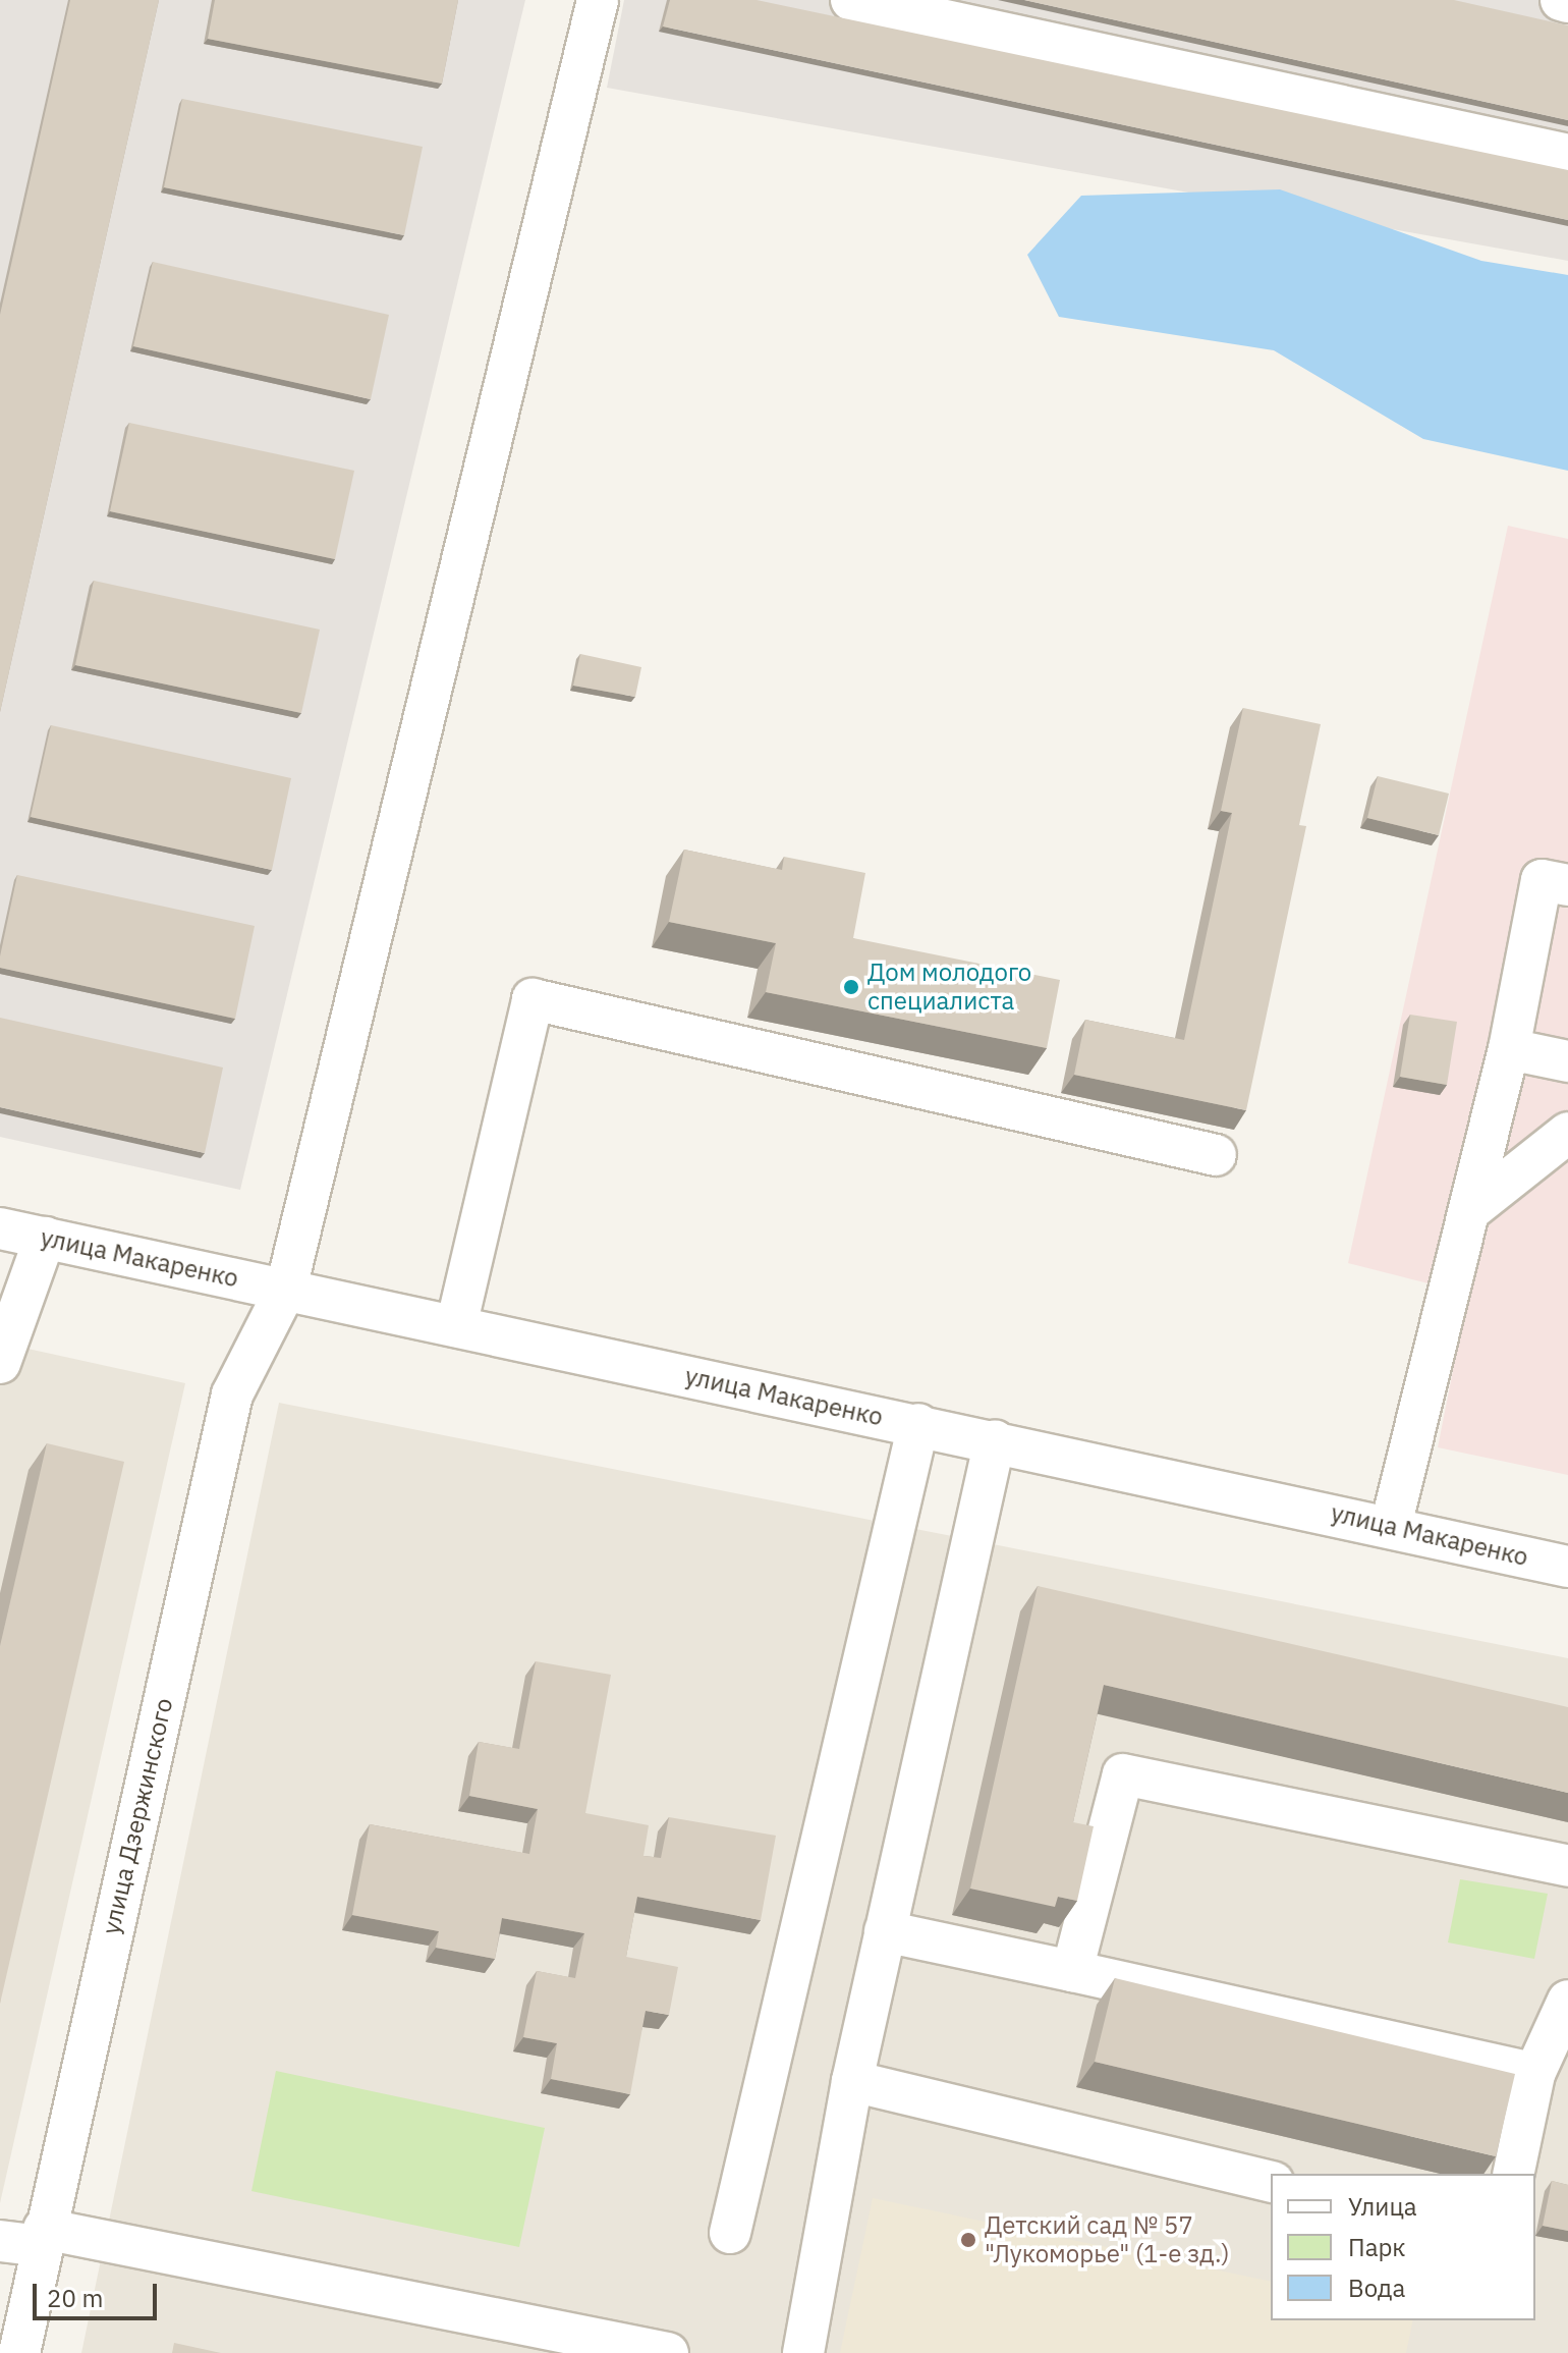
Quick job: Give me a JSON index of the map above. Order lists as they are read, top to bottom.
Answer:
{
  "streets": {
    "street": ["улица Макаренко", "улица Дзержинского"]
  },
  "crossings": [
    ["улица Макаренко", "улица Дзержинского"]
  ],
  "places": ["Дом молодого специалиста", "Детский сад № 57 \"Лукоморье\" (1-е зд.)"],
  "legend": ["Улица", "Парк", "Вода"],
  "scale_bar": "20 m"
}
